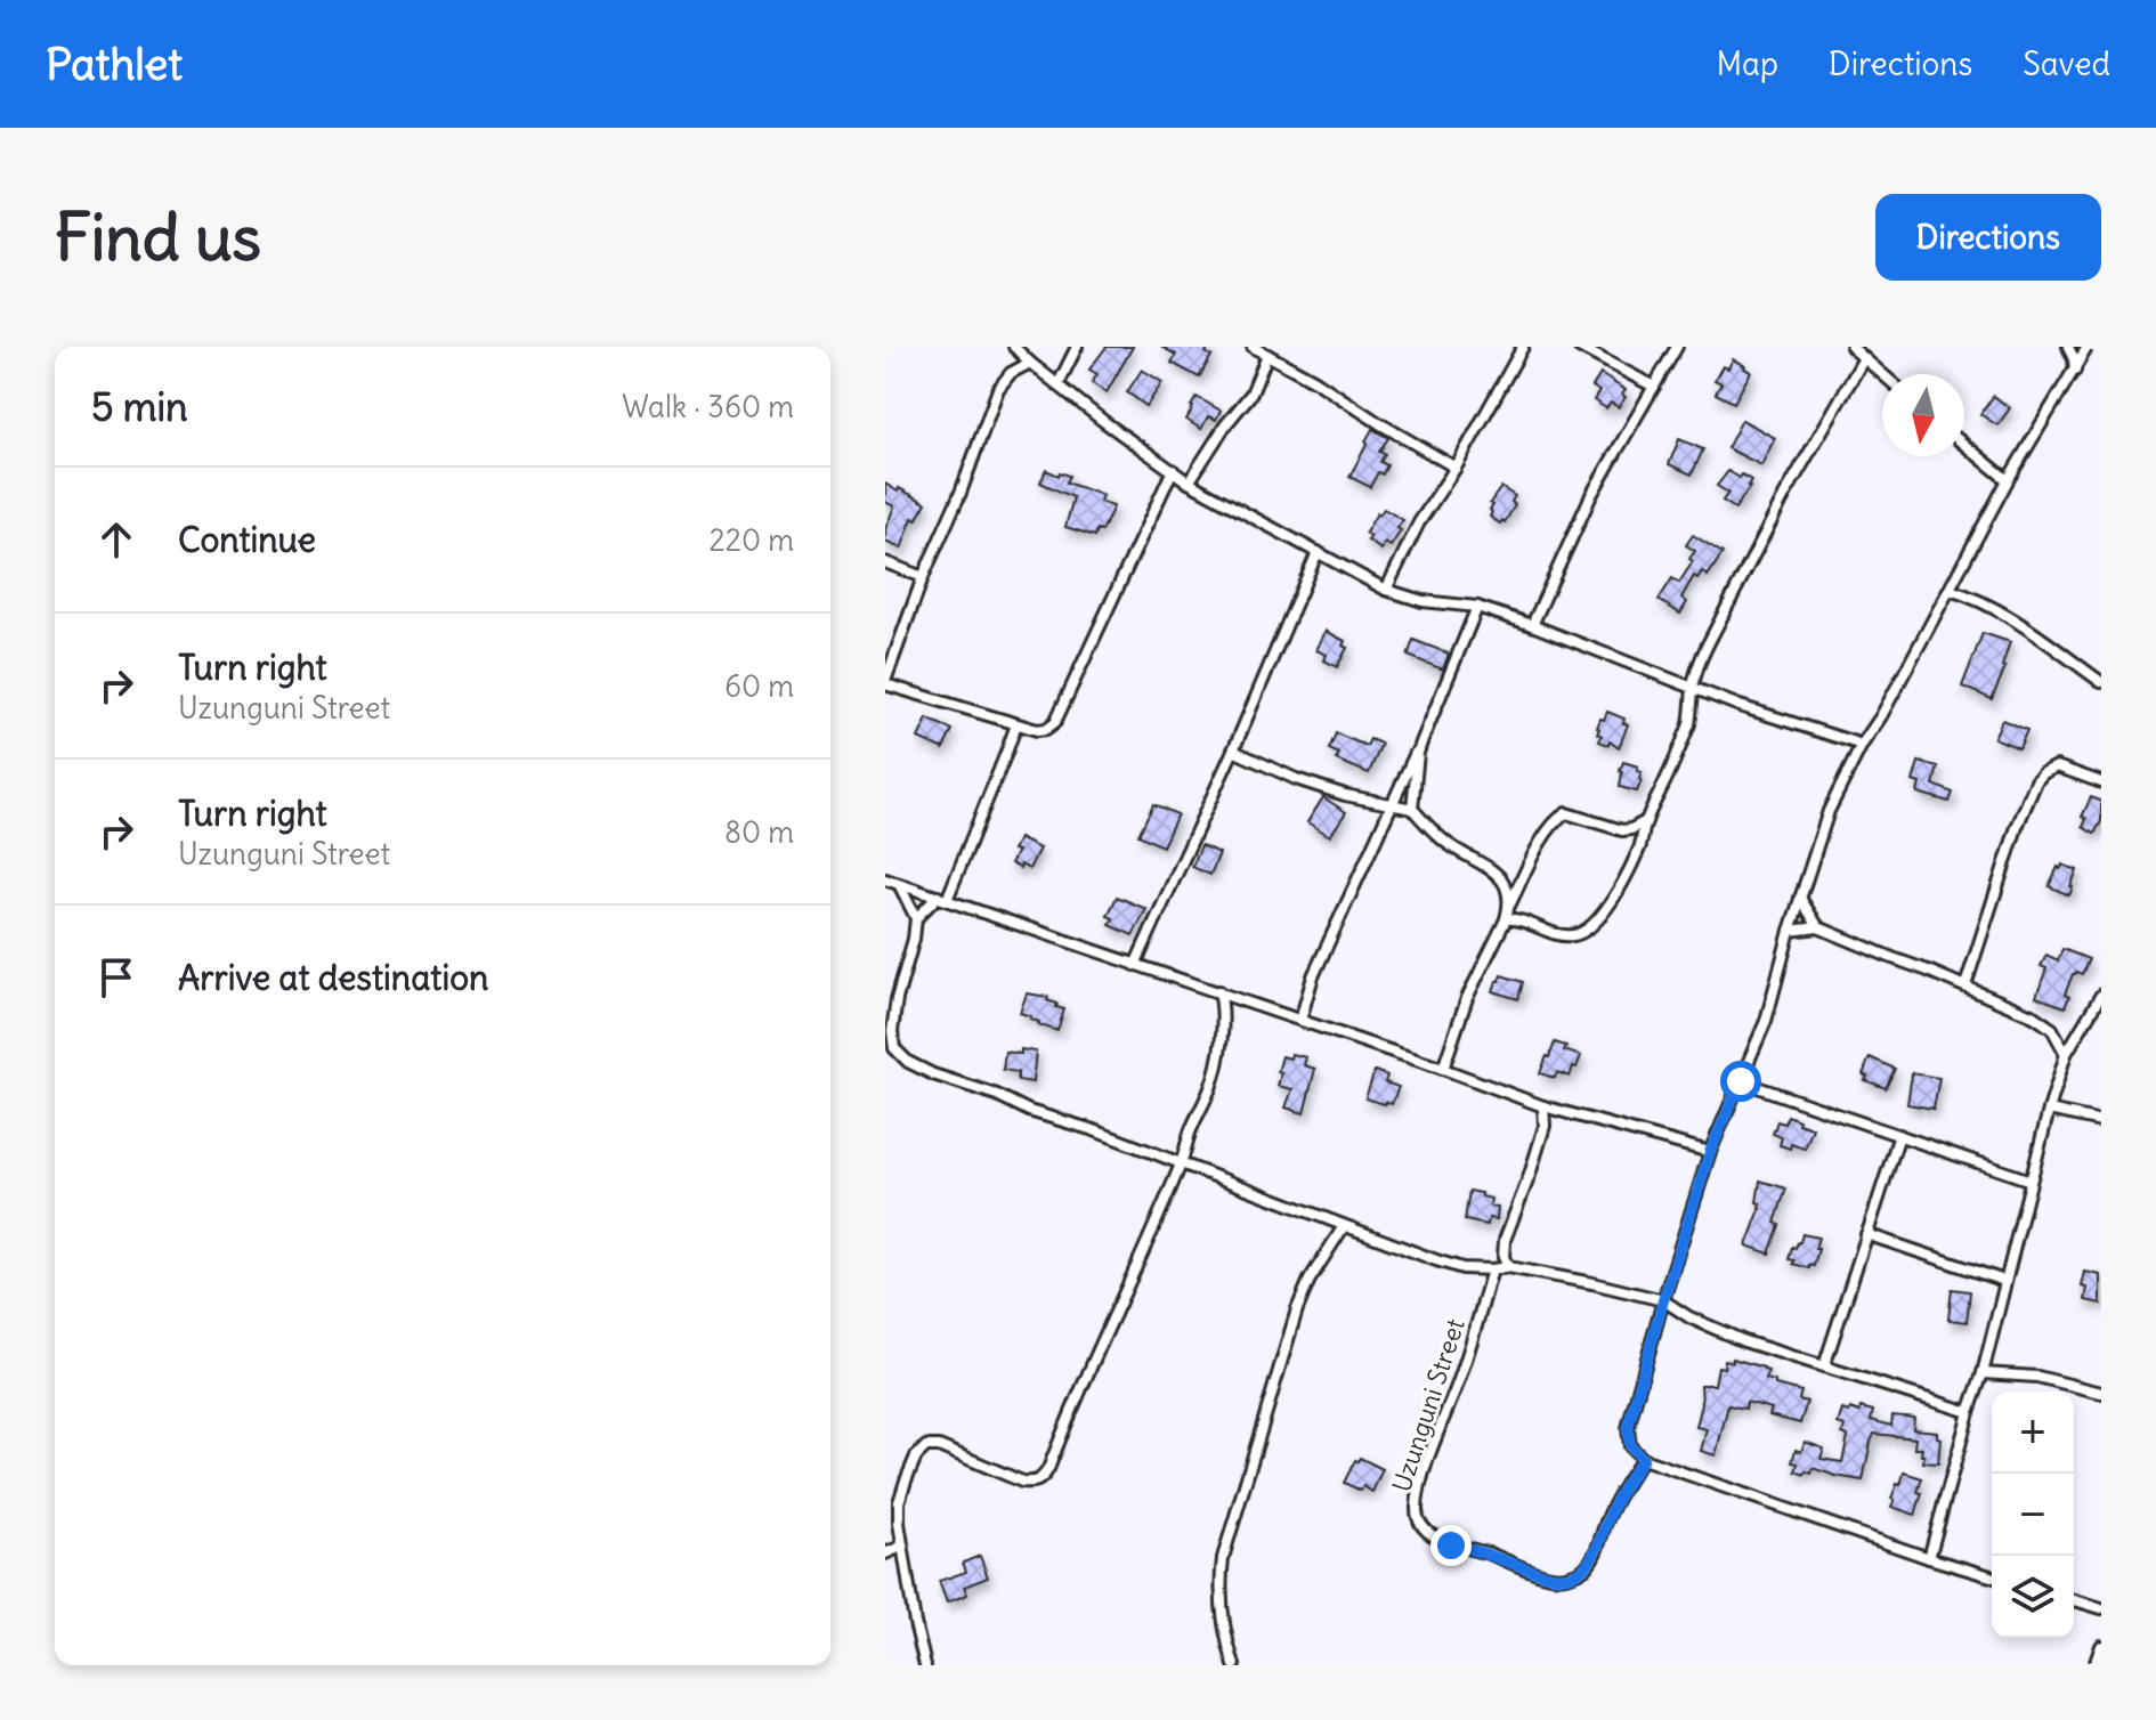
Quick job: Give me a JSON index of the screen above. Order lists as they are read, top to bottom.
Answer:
{
  "streets": {
    "street": ["Uzunguni Street"]
  },
  "north": "bottom",
  "page": {
    "header": "Pathlet",
    "nav": ["Map", "Directions", "Saved"],
    "buttons": "Directions",
    "title": "Find us",
    "heading": ["5 min", "Walk · 360 m"],
    "list": [
      ["Continue", "220 m"],
      ["Turn right", "Uzunguni Street", "60 m"],
      ["Turn right", "Uzunguni Street", "80 m"],
      "Arrive at destination"
    ],
    "map_buttons": ["+", "−"]
  }
}
